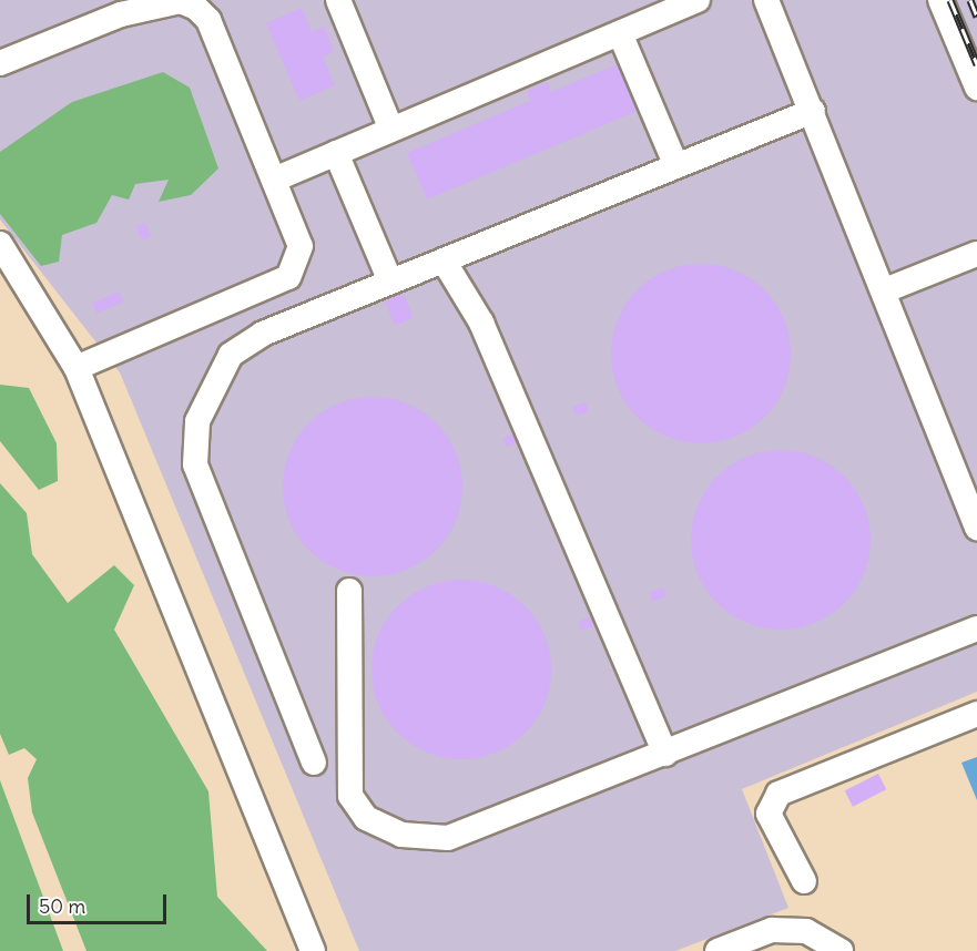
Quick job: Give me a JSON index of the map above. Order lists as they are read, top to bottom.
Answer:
{
  "scale_bar": "50 m"
}
